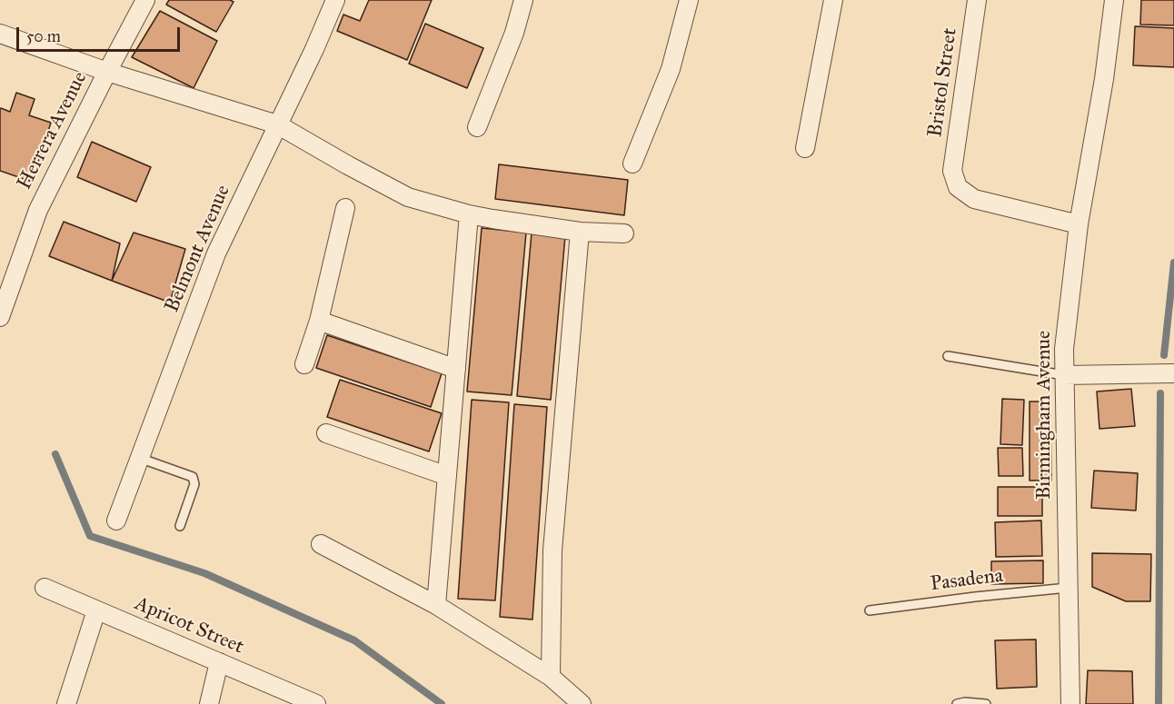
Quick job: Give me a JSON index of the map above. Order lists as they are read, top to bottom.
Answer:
{
  "streets": {
    "street": [
      "Bristol Street",
      "Herrera Avenue",
      "Belmont Avenue",
      "Birmingham Avenue",
      "Apricot Street"
    ],
    "lane": ["Pasadena"]
  },
  "crossings": [
    ["Bristol Street", "Birmingham Avenue"],
    ["Birmingham Avenue", "Pasadena"]
  ],
  "scale_bar": "50 m"
}
